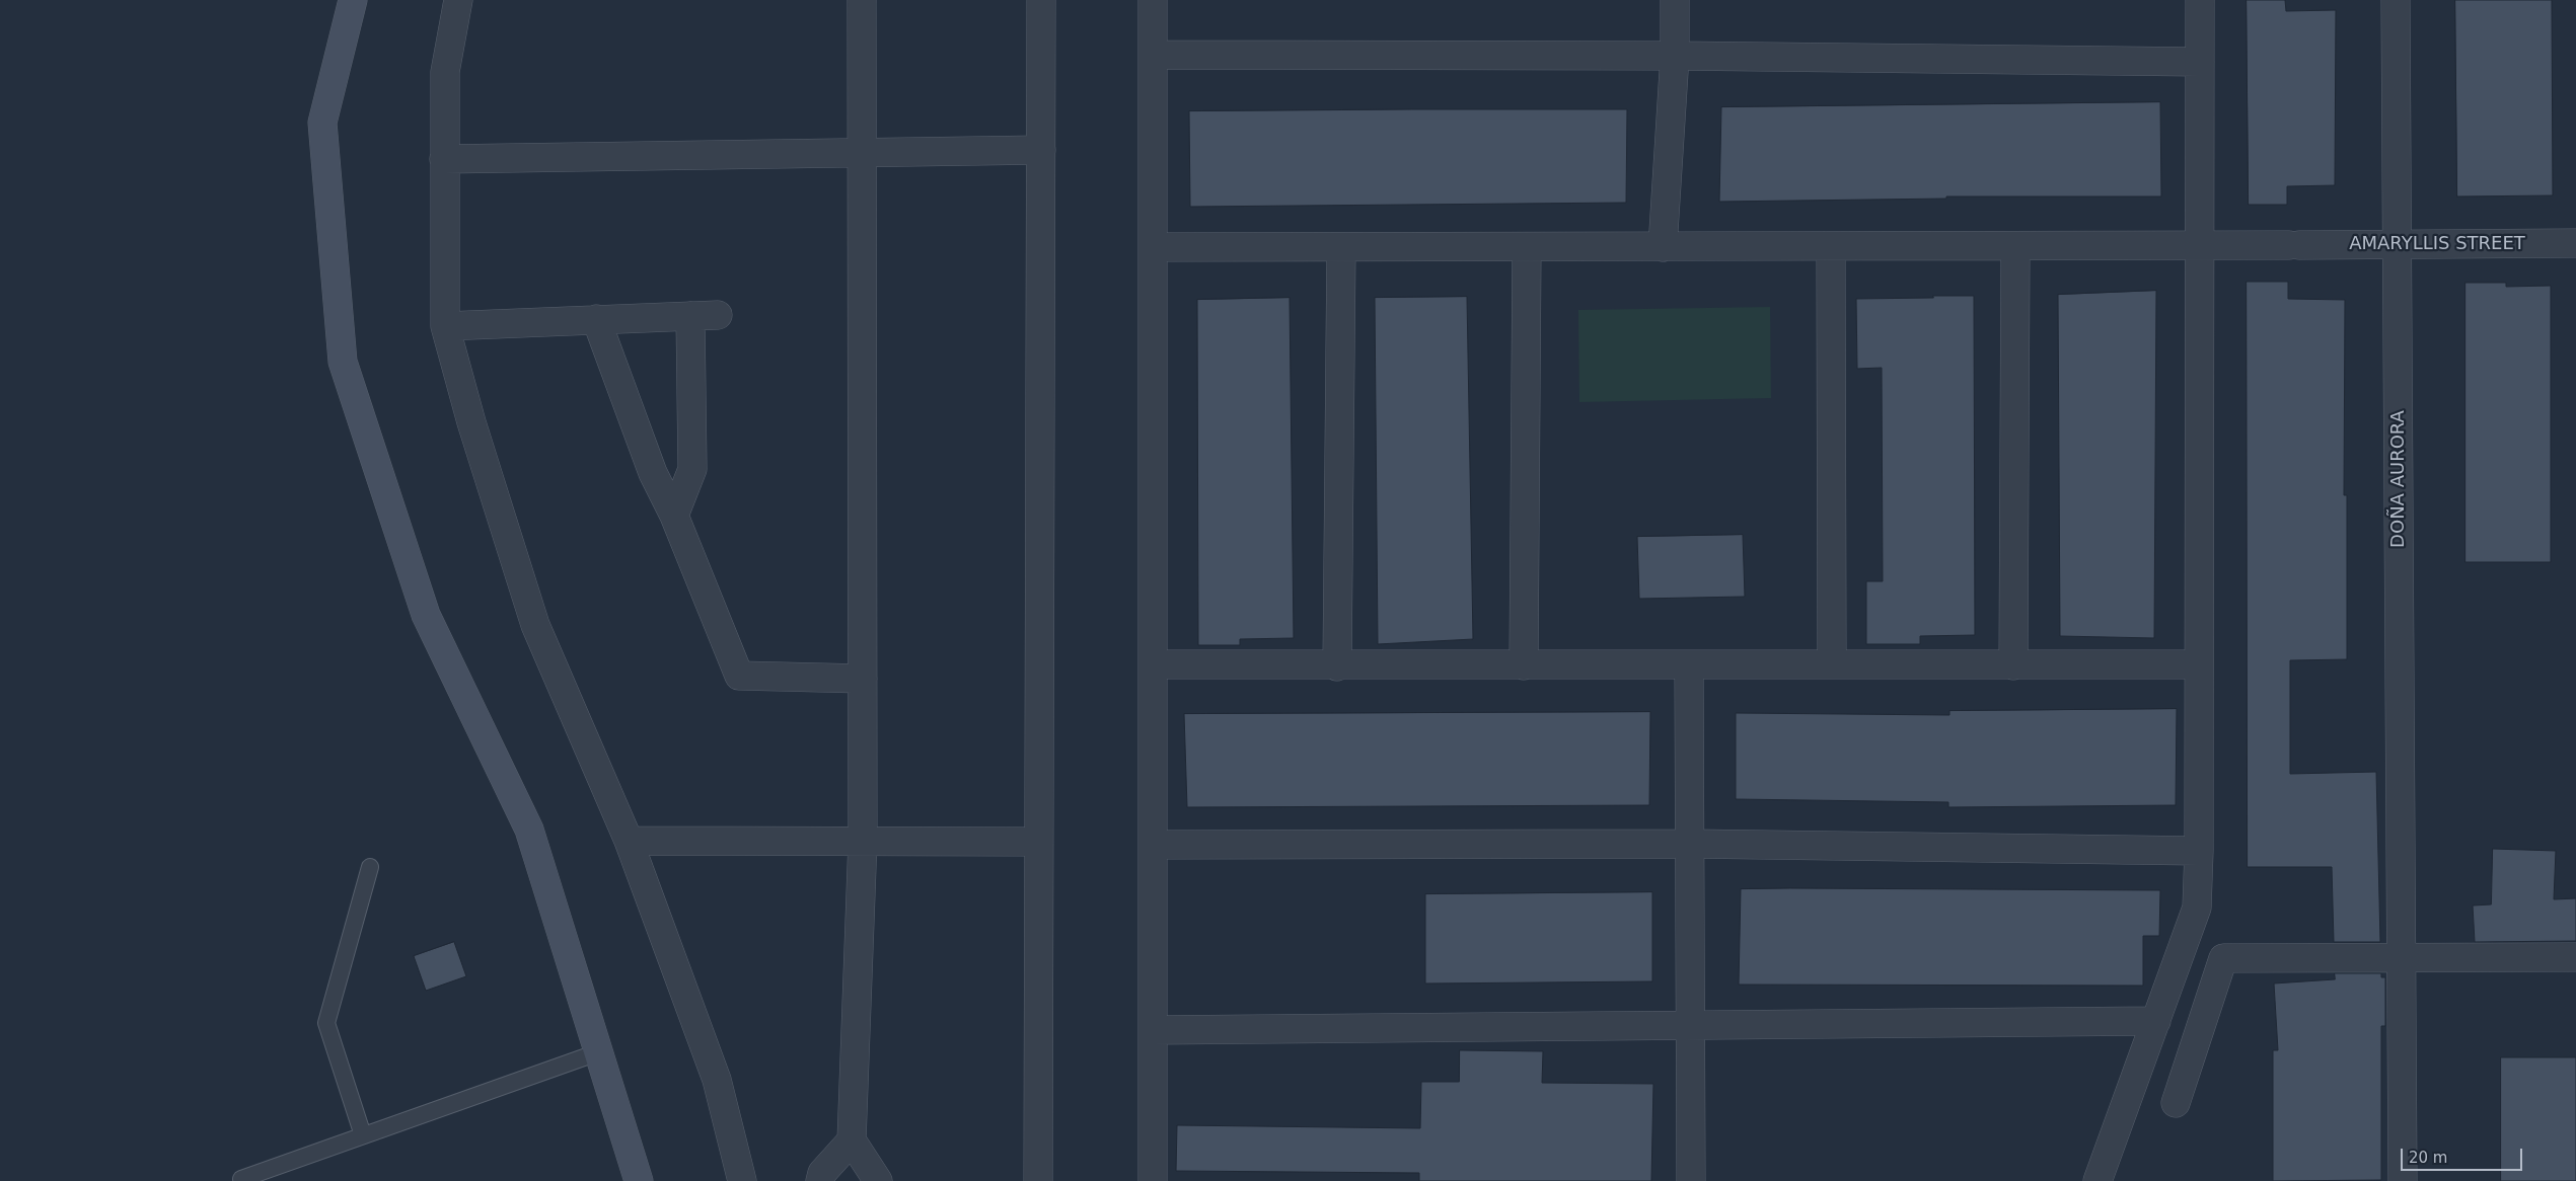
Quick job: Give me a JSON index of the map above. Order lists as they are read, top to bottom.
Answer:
{
  "streets": {
    "street": ["AMARYLLIS STREET", "DOÑA AURORA"]
  },
  "crossings": [
    ["AMARYLLIS STREET", "DOÑA AURORA"]
  ],
  "scale_bar": "20 m"
}
